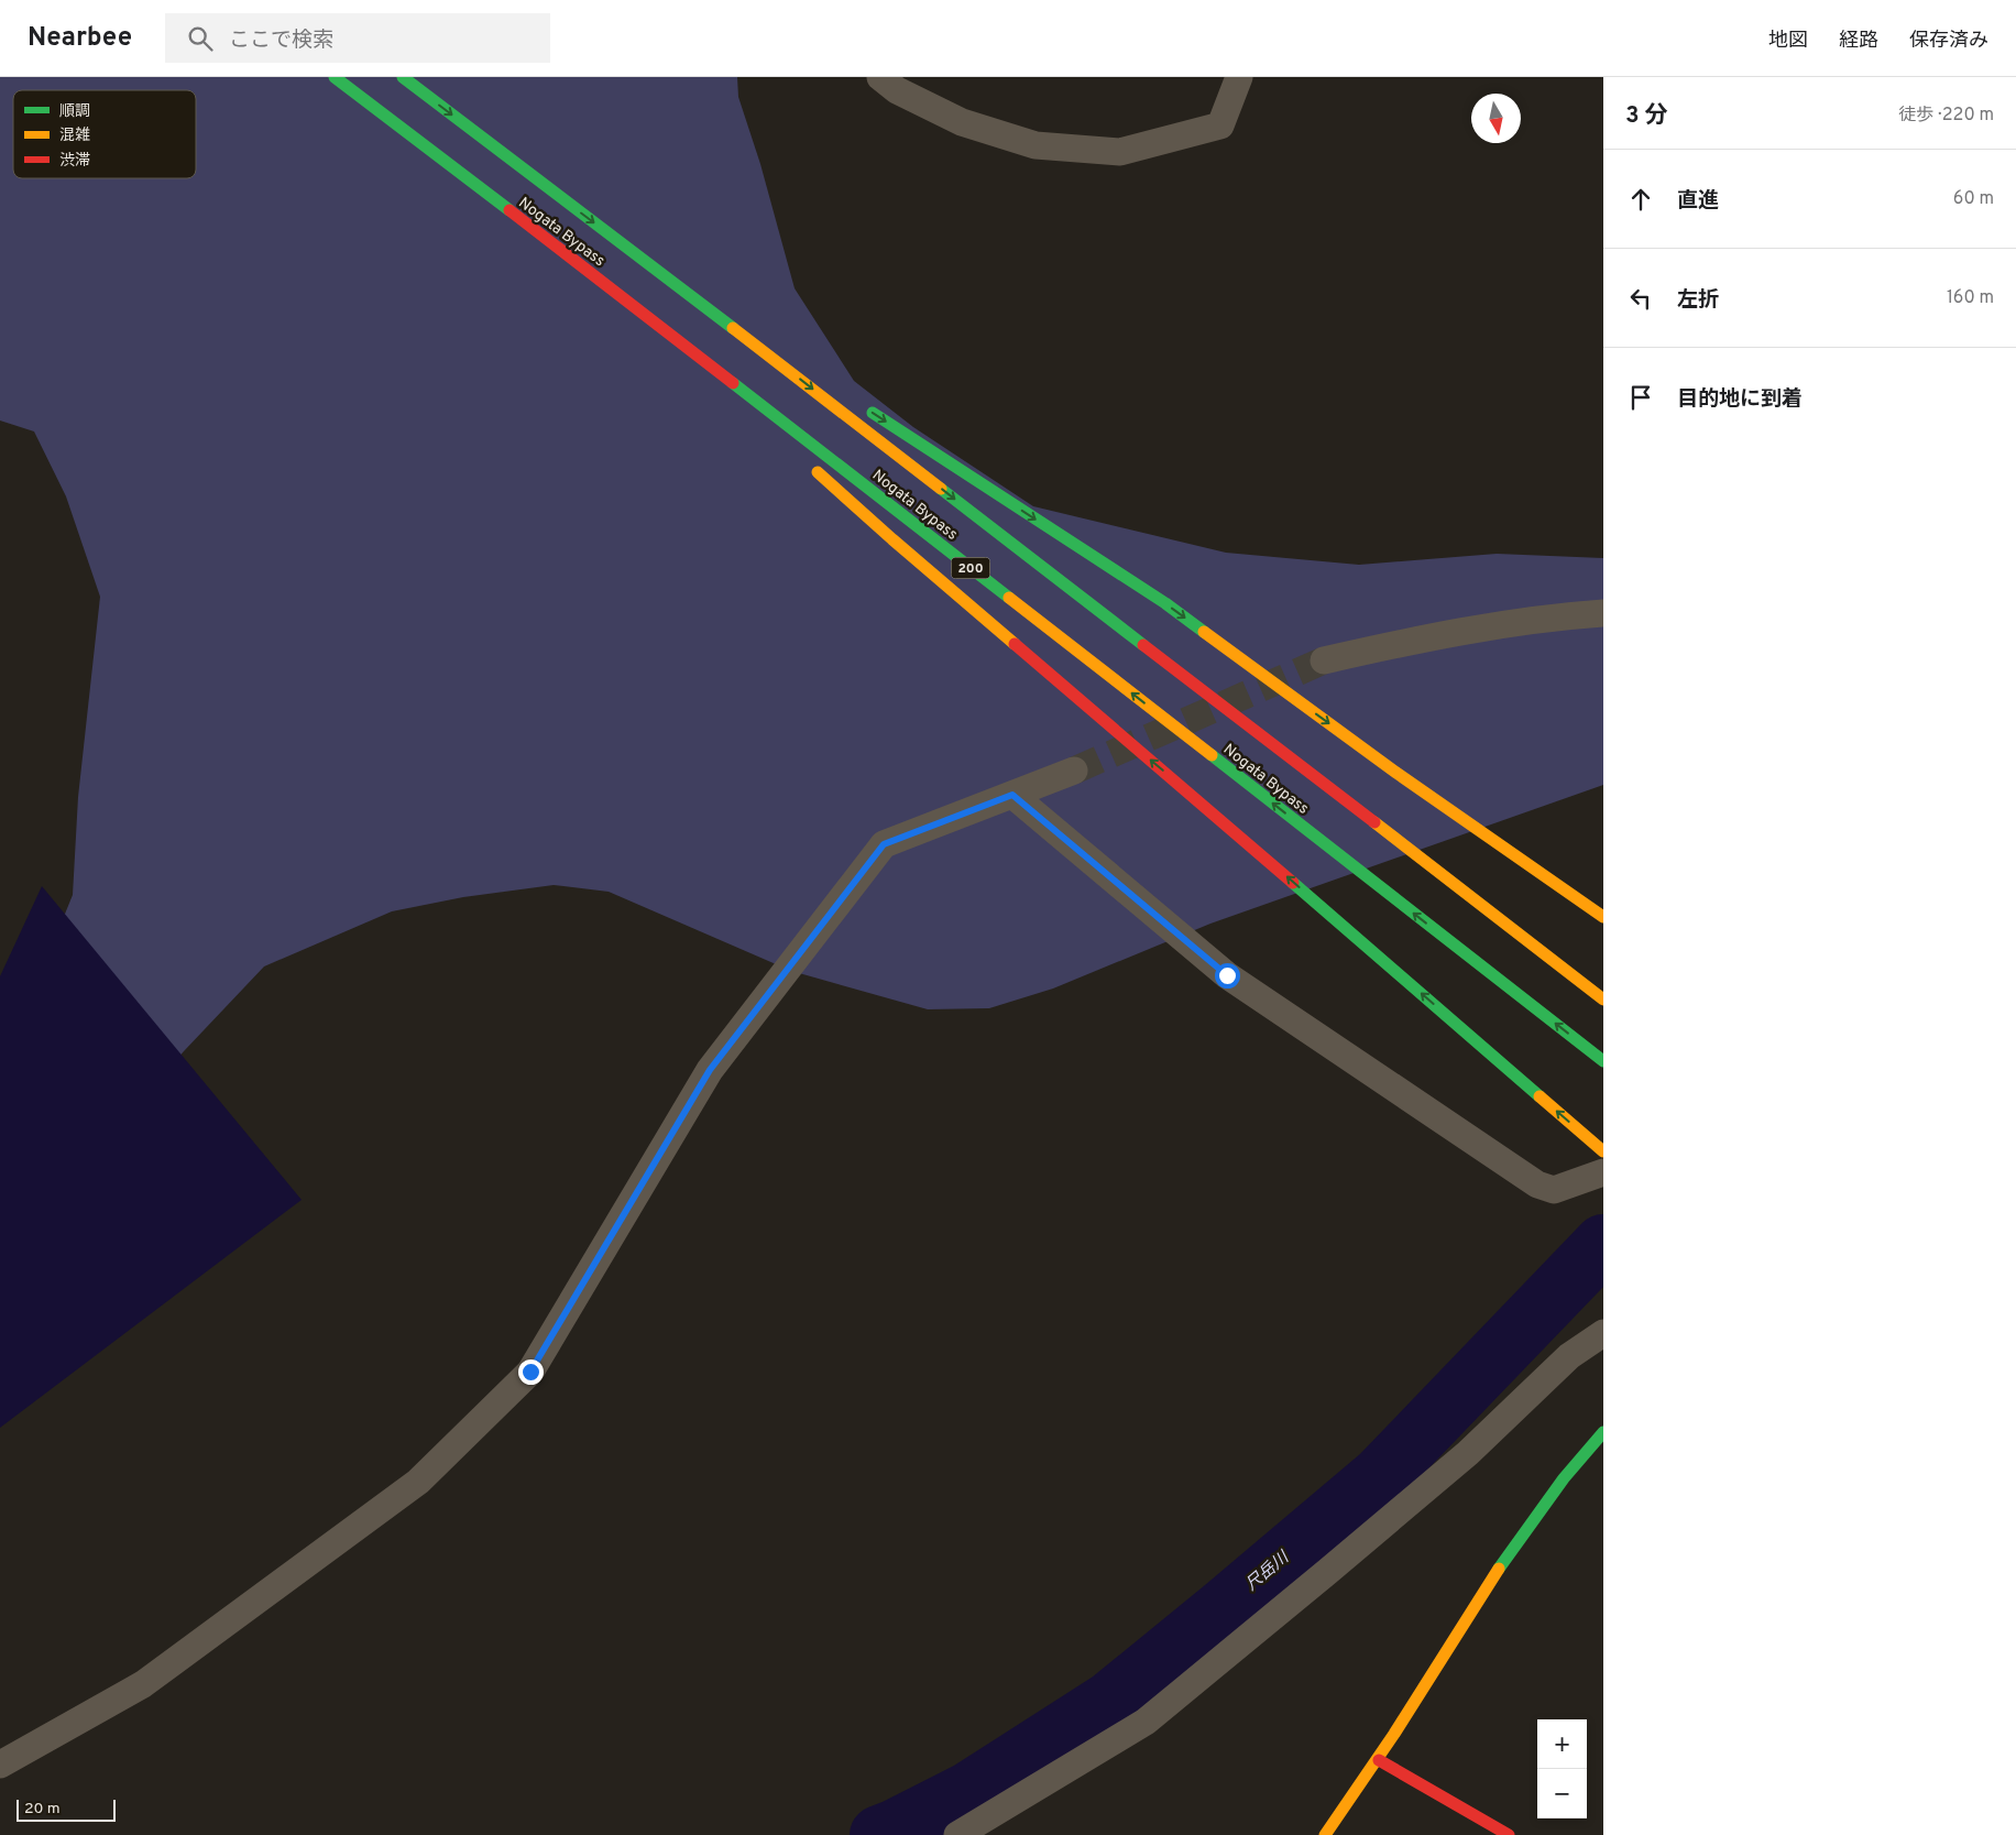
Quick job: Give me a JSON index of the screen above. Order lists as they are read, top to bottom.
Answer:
{
  "streets": {
    "main road": ["Nogata Bypass", "200"]
  },
  "water": ["尺岳川"],
  "legend": ["順調", "混雑", "渋滞"],
  "scale_bar": "20 m",
  "north": "bottom",
  "page": {
    "header": "Nearbee",
    "search": "ここで検索",
    "nav": ["地図", "経路", "保存済み"],
    "heading": ["3 分", "徒歩 · 220 m"],
    "list": [
      ["直進", "60 m"],
      ["左折", "160 m"],
      "目的地に到着"
    ],
    "map_buttons": ["+", "−"],
    "scale": "20 m"
  }
}
